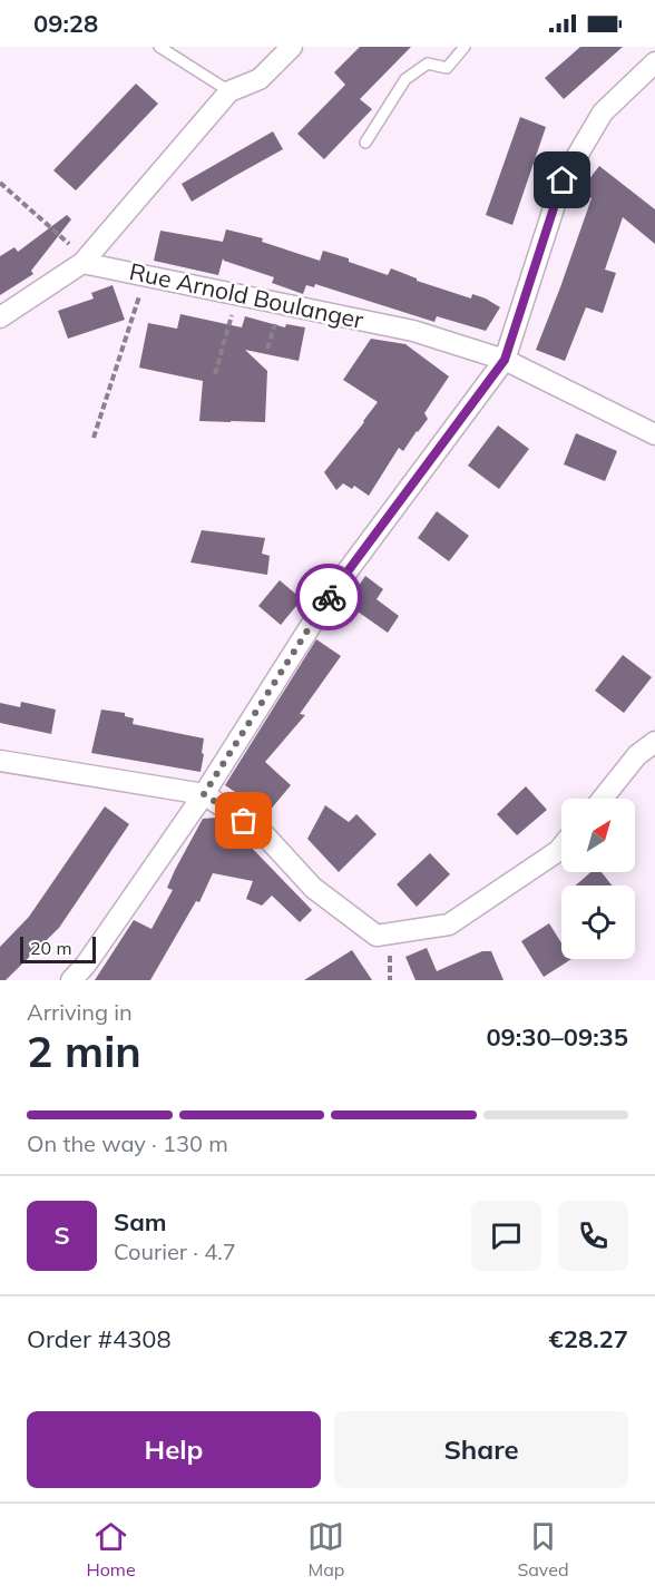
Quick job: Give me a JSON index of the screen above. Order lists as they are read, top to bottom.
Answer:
{
  "streets": {
    "street": ["Rue Arnold Boulanger"]
  },
  "scale_bar": "20 m",
  "north": "top right",
  "page": {
    "status": "09:28",
    "scale": "20 m",
    "heading": ["2 min", "Arriving in", "09:30–09:35"],
    "panel": [
      "Sam",
      "Courier · 4.7",
      "Order #4308",
      "€28.27"
    ],
    "bar": "On the way · 130 m",
    "round": "S",
    "buttons": ["Help", "Share"],
    "tabs": ["Home", "Map", "Saved"]
  }
}
